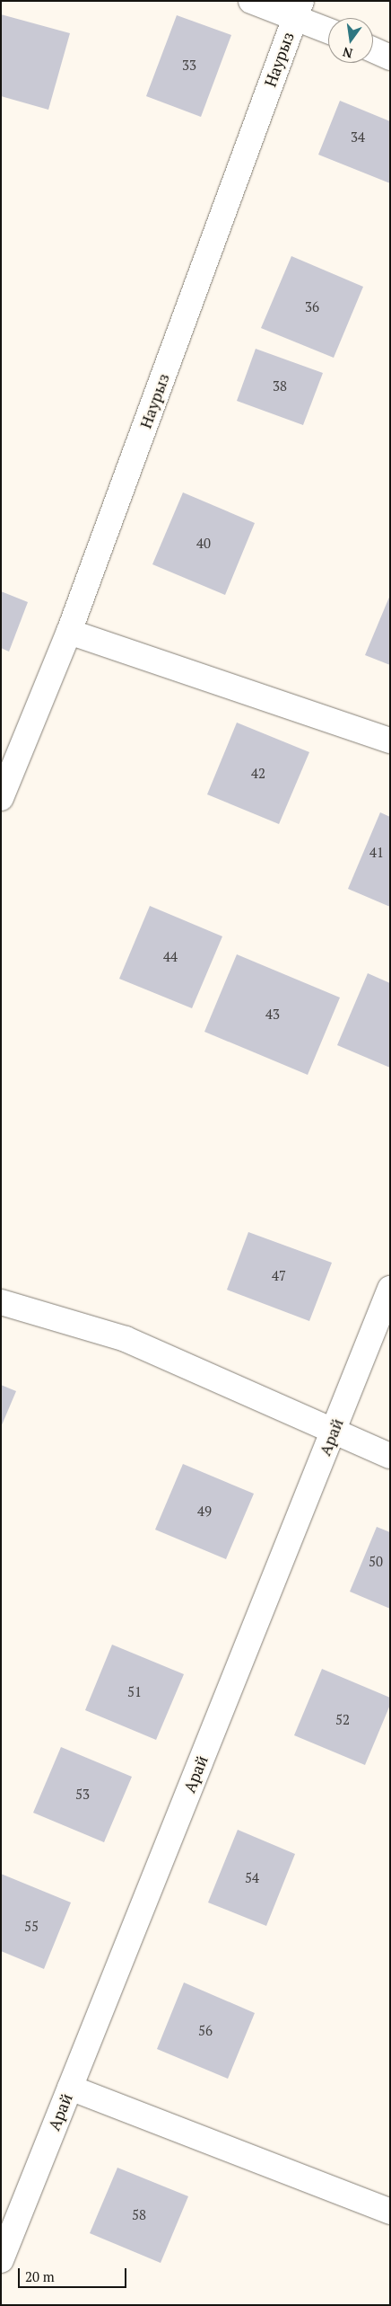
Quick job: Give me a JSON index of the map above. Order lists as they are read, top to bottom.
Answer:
{
  "streets": {
    "street": ["Наурыз", "Арай"]
  },
  "house_numbers": [
    "33",
    "34",
    "36",
    "38",
    "40",
    "42",
    "41",
    "44",
    "43",
    "47",
    "49",
    "50",
    "51",
    "52",
    "53",
    "54",
    "55",
    "56",
    "58"
  ],
  "scale_bar": "20 m",
  "north": "bottom"
}
